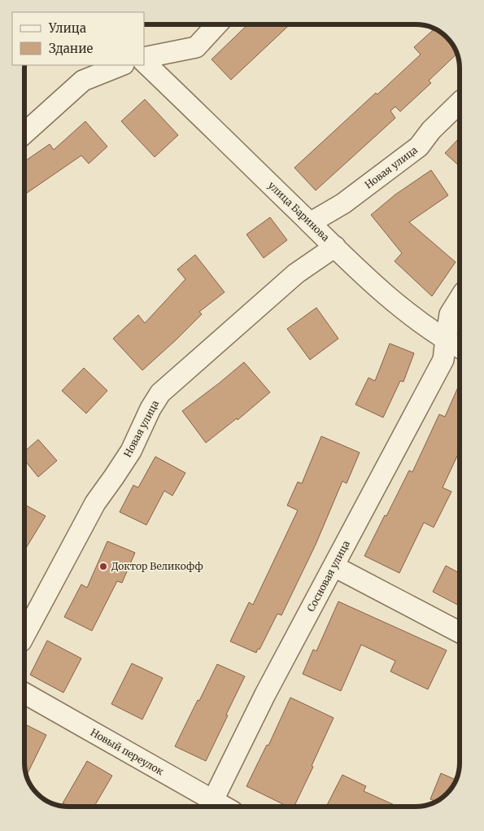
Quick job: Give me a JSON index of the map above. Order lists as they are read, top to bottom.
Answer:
{
  "streets": {
    "street": [
      "Новая улица",
      "улица Баринова",
      "Сосновая улица",
      "Новый переулок"
    ]
  },
  "crossings": [
    ["Новая улица", "улица Баринова"],
    ["улица Баринова", "Сосновая улица"],
    ["Сосновая улица", "Новый переулок"]
  ],
  "places": ["Доктор Великофф"],
  "legend": ["Улица", "Здание"]
}
